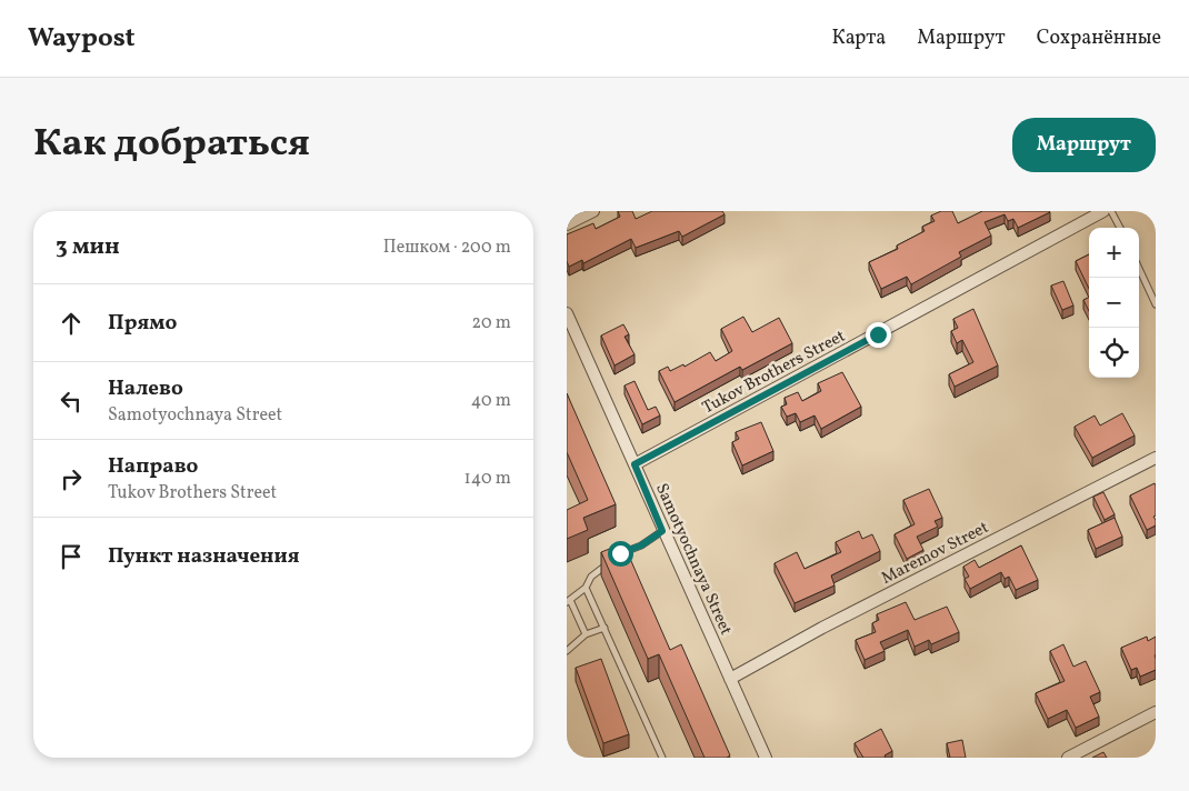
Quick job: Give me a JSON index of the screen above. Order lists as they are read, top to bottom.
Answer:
{
  "streets": {
    "street": ["Tukov Brothers Street", "Maremov Street", "Samotyochnaya Street"]
  },
  "crossings": [
    ["Tukov Brothers Street", "Samotyochnaya Street"],
    ["Maremov Street", "Samotyochnaya Street"]
  ],
  "page": {
    "header": "Waypost",
    "nav": ["Карта", "Маршрут", "Сохранённые"],
    "title": "Как добраться",
    "buttons": "Маршрут",
    "heading": ["3 мин", "Пешком · 200 m"],
    "map_buttons": ["+", "−"],
    "list": [
      ["Прямо", "20 m"],
      ["Налево", "Samotyochnaya Street", "40 m"],
      ["Направо", "Tukov Brothers Street", "140 m"],
      "Пункт назначения"
    ]
  }
}
